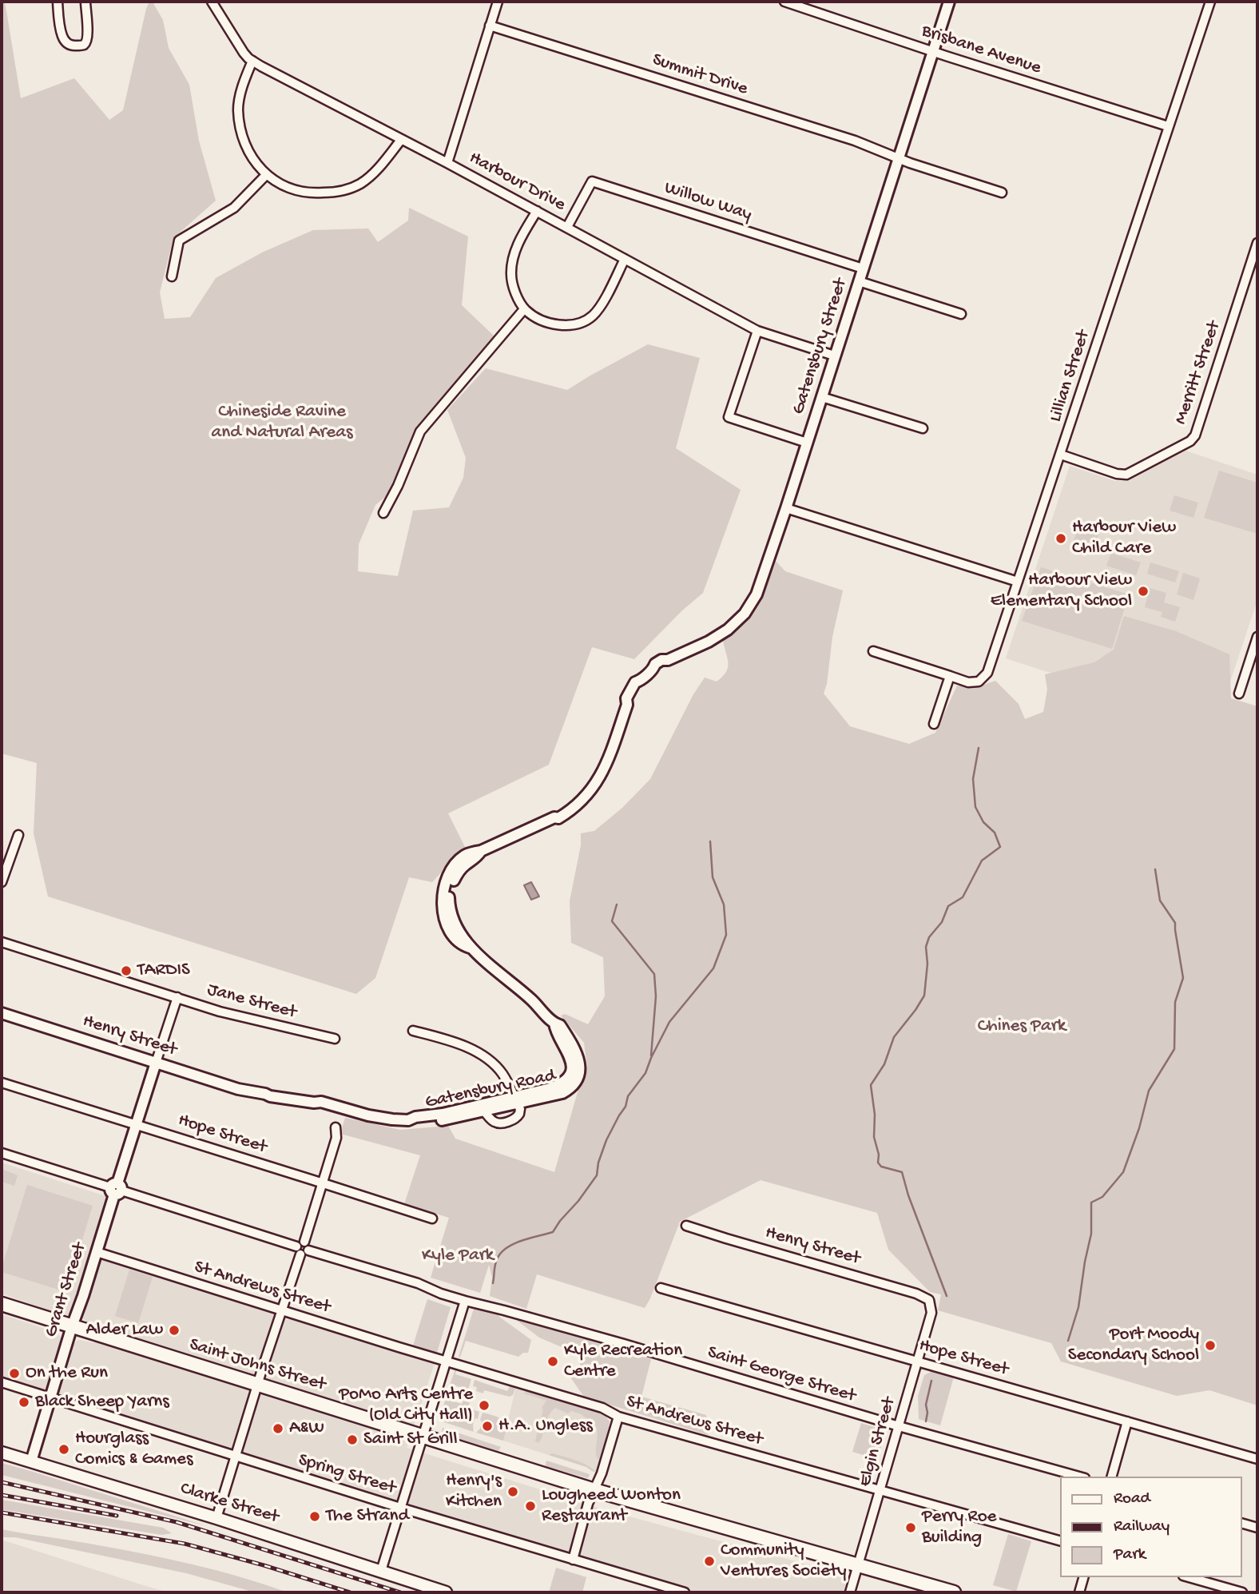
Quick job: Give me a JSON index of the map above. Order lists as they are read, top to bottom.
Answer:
{
  "streets": {
    "main road": ["Saint Johns Street", "Clarke Street"],
    "street": [
      "Brisbane Avenue",
      "Summit Drive",
      "Harbour Drive",
      "Willow Way",
      "Gatensbury Street",
      "Merritt Street",
      "Lillian Street",
      "Jane Street",
      "Henry Street",
      "Gatensbury Road",
      "Hope Street",
      "St Andrews Street",
      "Grant Street",
      "Saint George Street",
      "Elgin Street",
      "Spring Street"
    ]
  },
  "crossings": [
    ["Brisbane Avenue", "Gatensbury Street"],
    ["Brisbane Avenue", "Lillian Street"],
    ["Summit Drive", "Gatensbury Street"],
    ["Harbour Drive", "Willow Way"],
    ["Harbour Drive", "Gatensbury Street"],
    ["Willow Way", "Gatensbury Street"],
    ["Gatensbury Street", "Gatensbury Road"],
    ["Merritt Street", "Lillian Street"],
    ["Jane Street", "Grant Street"],
    ["Henry Street", "Gatensbury Road"],
    ["Henry Street", "Grant Street"],
    ["Henry Street", "Elgin Street"],
    ["Hope Street", "Grant Street"],
    ["Hope Street", "Elgin Street"],
    ["St Andrews Street", "Grant Street"],
    ["St Andrews Street", "Elgin Street"],
    ["Grant Street", "Saint Johns Street"],
    ["Grant Street", "Spring Street"],
    ["Grant Street", "Clarke Street"],
    ["Saint Johns Street", "Elgin Street"],
    ["Saint George Street", "Elgin Street"]
  ],
  "parks": ["Chineside Ravine and Natural Areas", "Chines Park", "Kyle Park"],
  "places": [
    "Harbour View Child Care",
    "Harbour View Elementary School",
    "TARDIS",
    "Alder Law",
    "Port Moody Secondary School",
    "Kyle Recreation Centre",
    "On the Run",
    "Black Sheep Yarns",
    "PoMo Arts Centre (Old City Hall)",
    "H.A. Ungless",
    "A&W",
    "Saint St Grill",
    "Hourglass Comics & Games",
    "Henry's Kitchen",
    "Lougheed Wonton Restaurant",
    "The Strand",
    "Perry Roe Building",
    "Community Ventures Society"
  ],
  "legend": ["Road", "Railway", "Park"]
}
